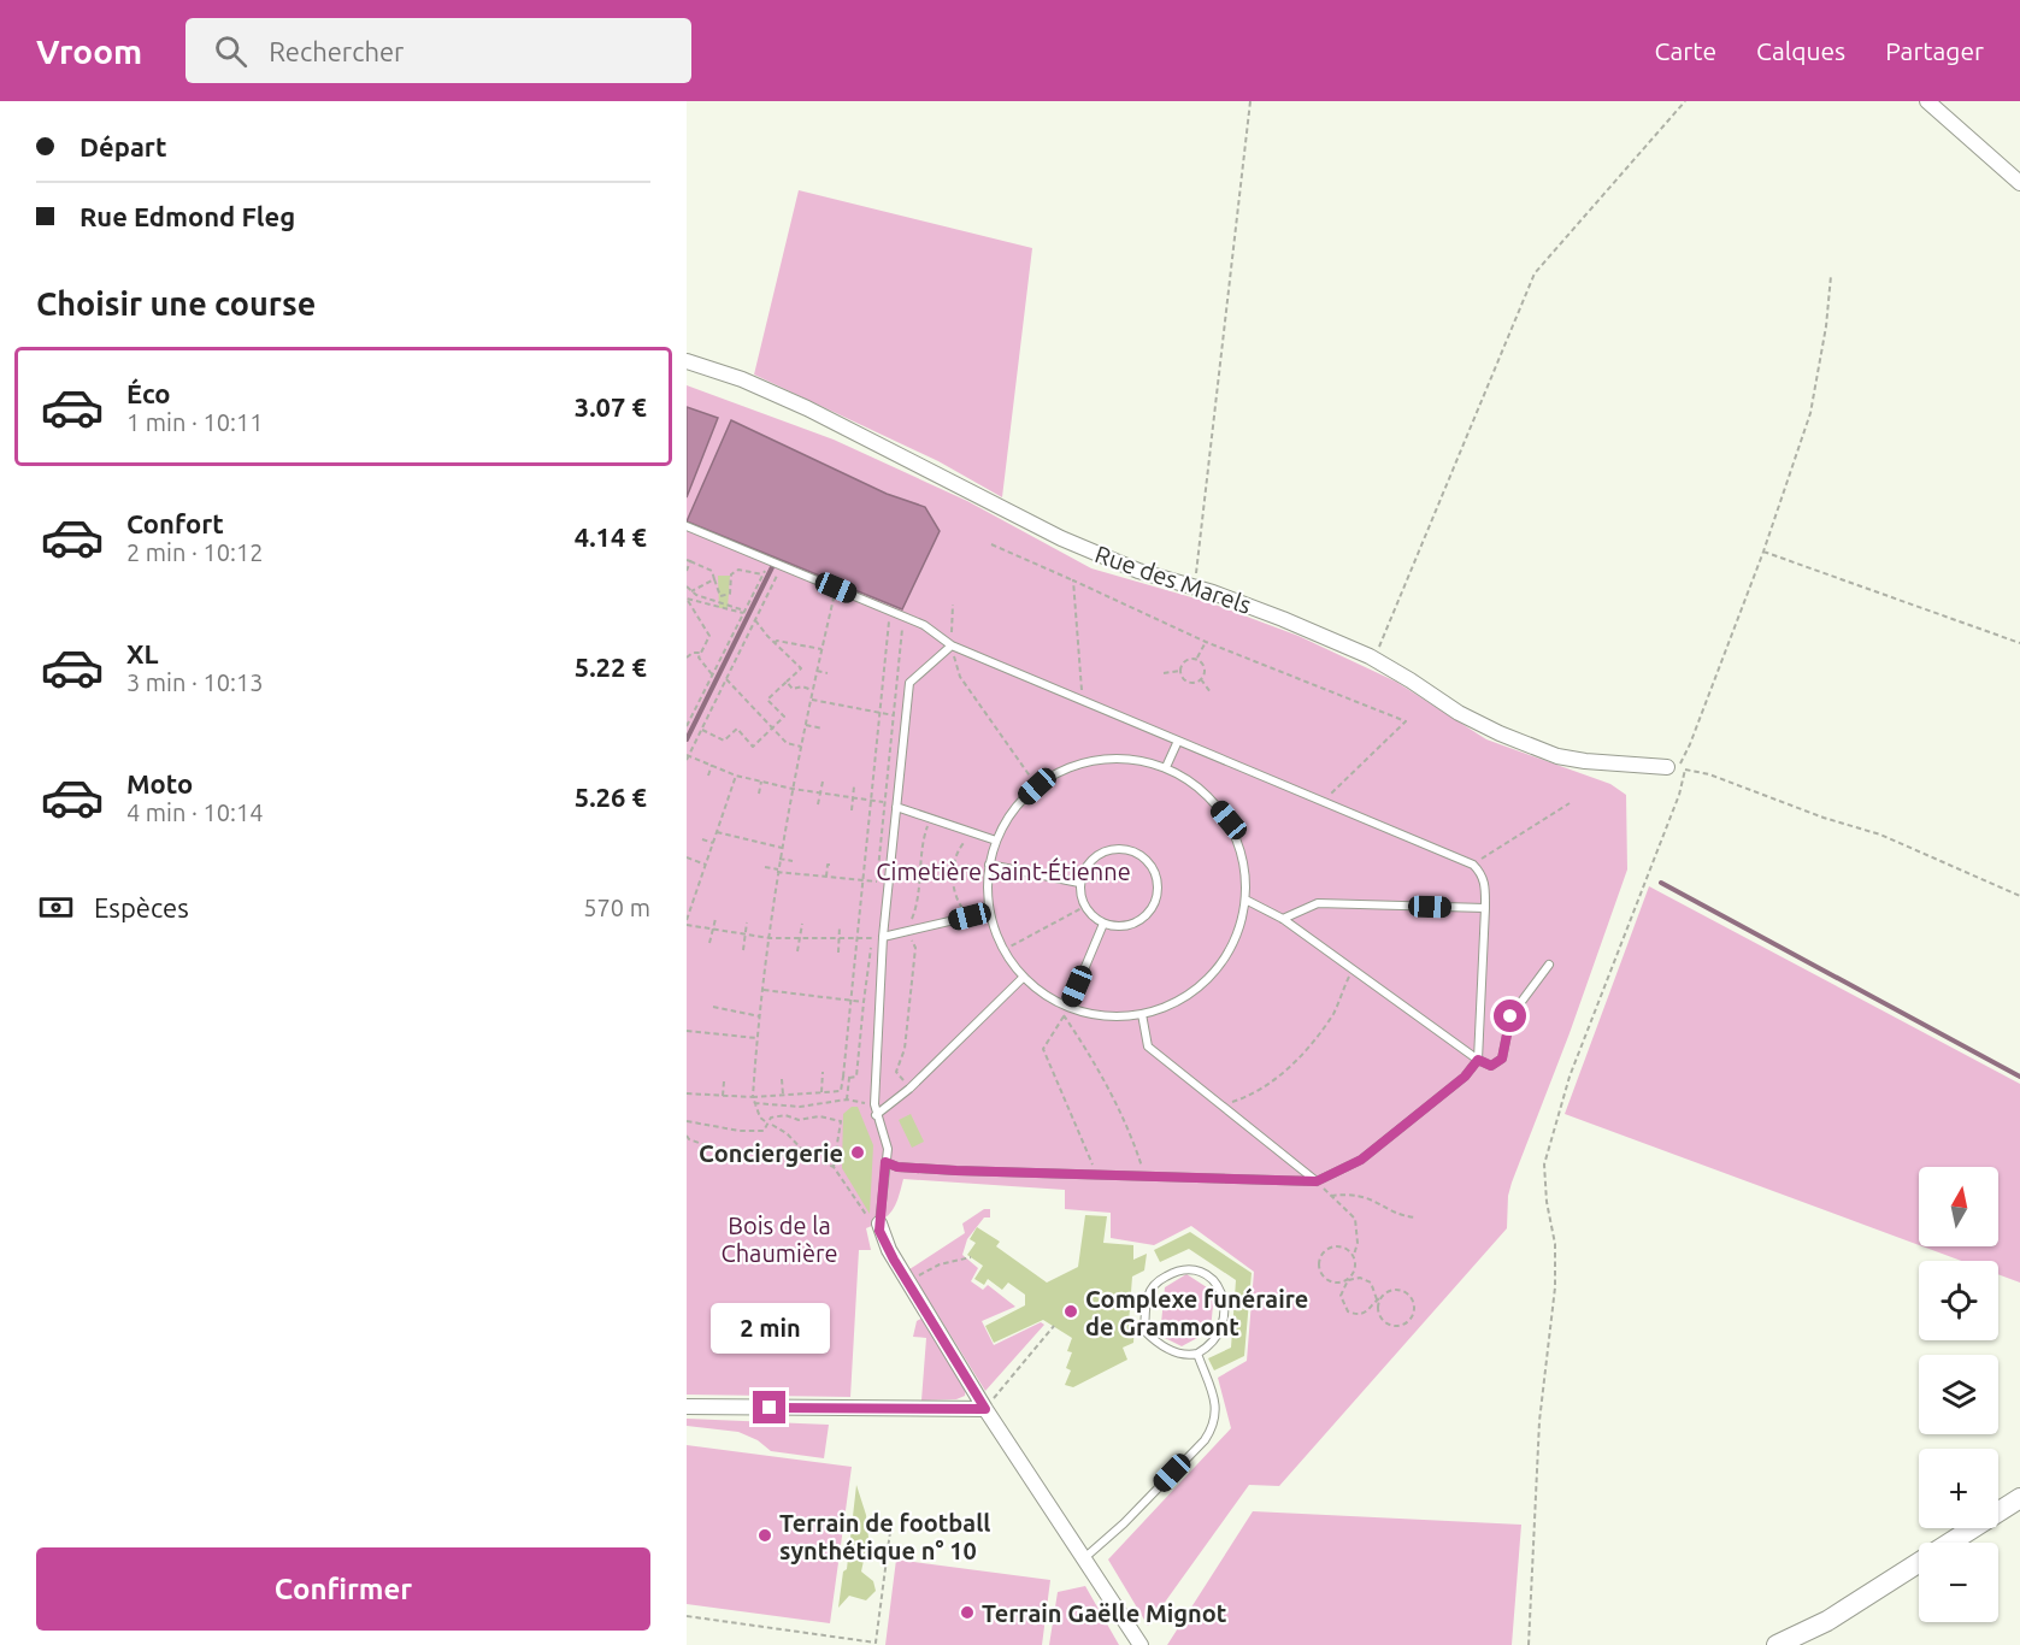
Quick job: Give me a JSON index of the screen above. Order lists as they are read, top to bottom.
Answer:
{
  "streets": {
    "street": ["Rue des Marels"]
  },
  "parks": ["Cimetière Saint-Étienne", "Bois de la Chaumière"],
  "places": [
    "Conciergerie",
    "Complexe funéraire de Grammont",
    "Terrain de football synthétique n° 10",
    "Terrain Gaëlle Mignot"
  ],
  "north": "top",
  "page": {
    "header": "Vroom",
    "search": "Rechercher",
    "nav": ["Carte", "Calques", "Partager"],
    "banner": ["Départ", "Rue Edmond Fleg"],
    "heading": "Choisir une course",
    "list": [
      {
        "name": "Éco",
        "note": "1 min · 10:11",
        "value": "3.07 €"
      },
      {
        "name": "Confort",
        "note": "2 min · 10:12",
        "value": "4.14 €"
      },
      {
        "name": "XL",
        "note": "3 min · 10:13",
        "value": "5.22 €"
      },
      {
        "name": "Moto",
        "note": "4 min · 10:14",
        "value": "5.26 €"
      }
    ],
    "pay": ["Espèces", "570 m"],
    "map_buttons": ["+", "−"],
    "bubble": "2 min",
    "buttons": "Confirmer"
  }
}
